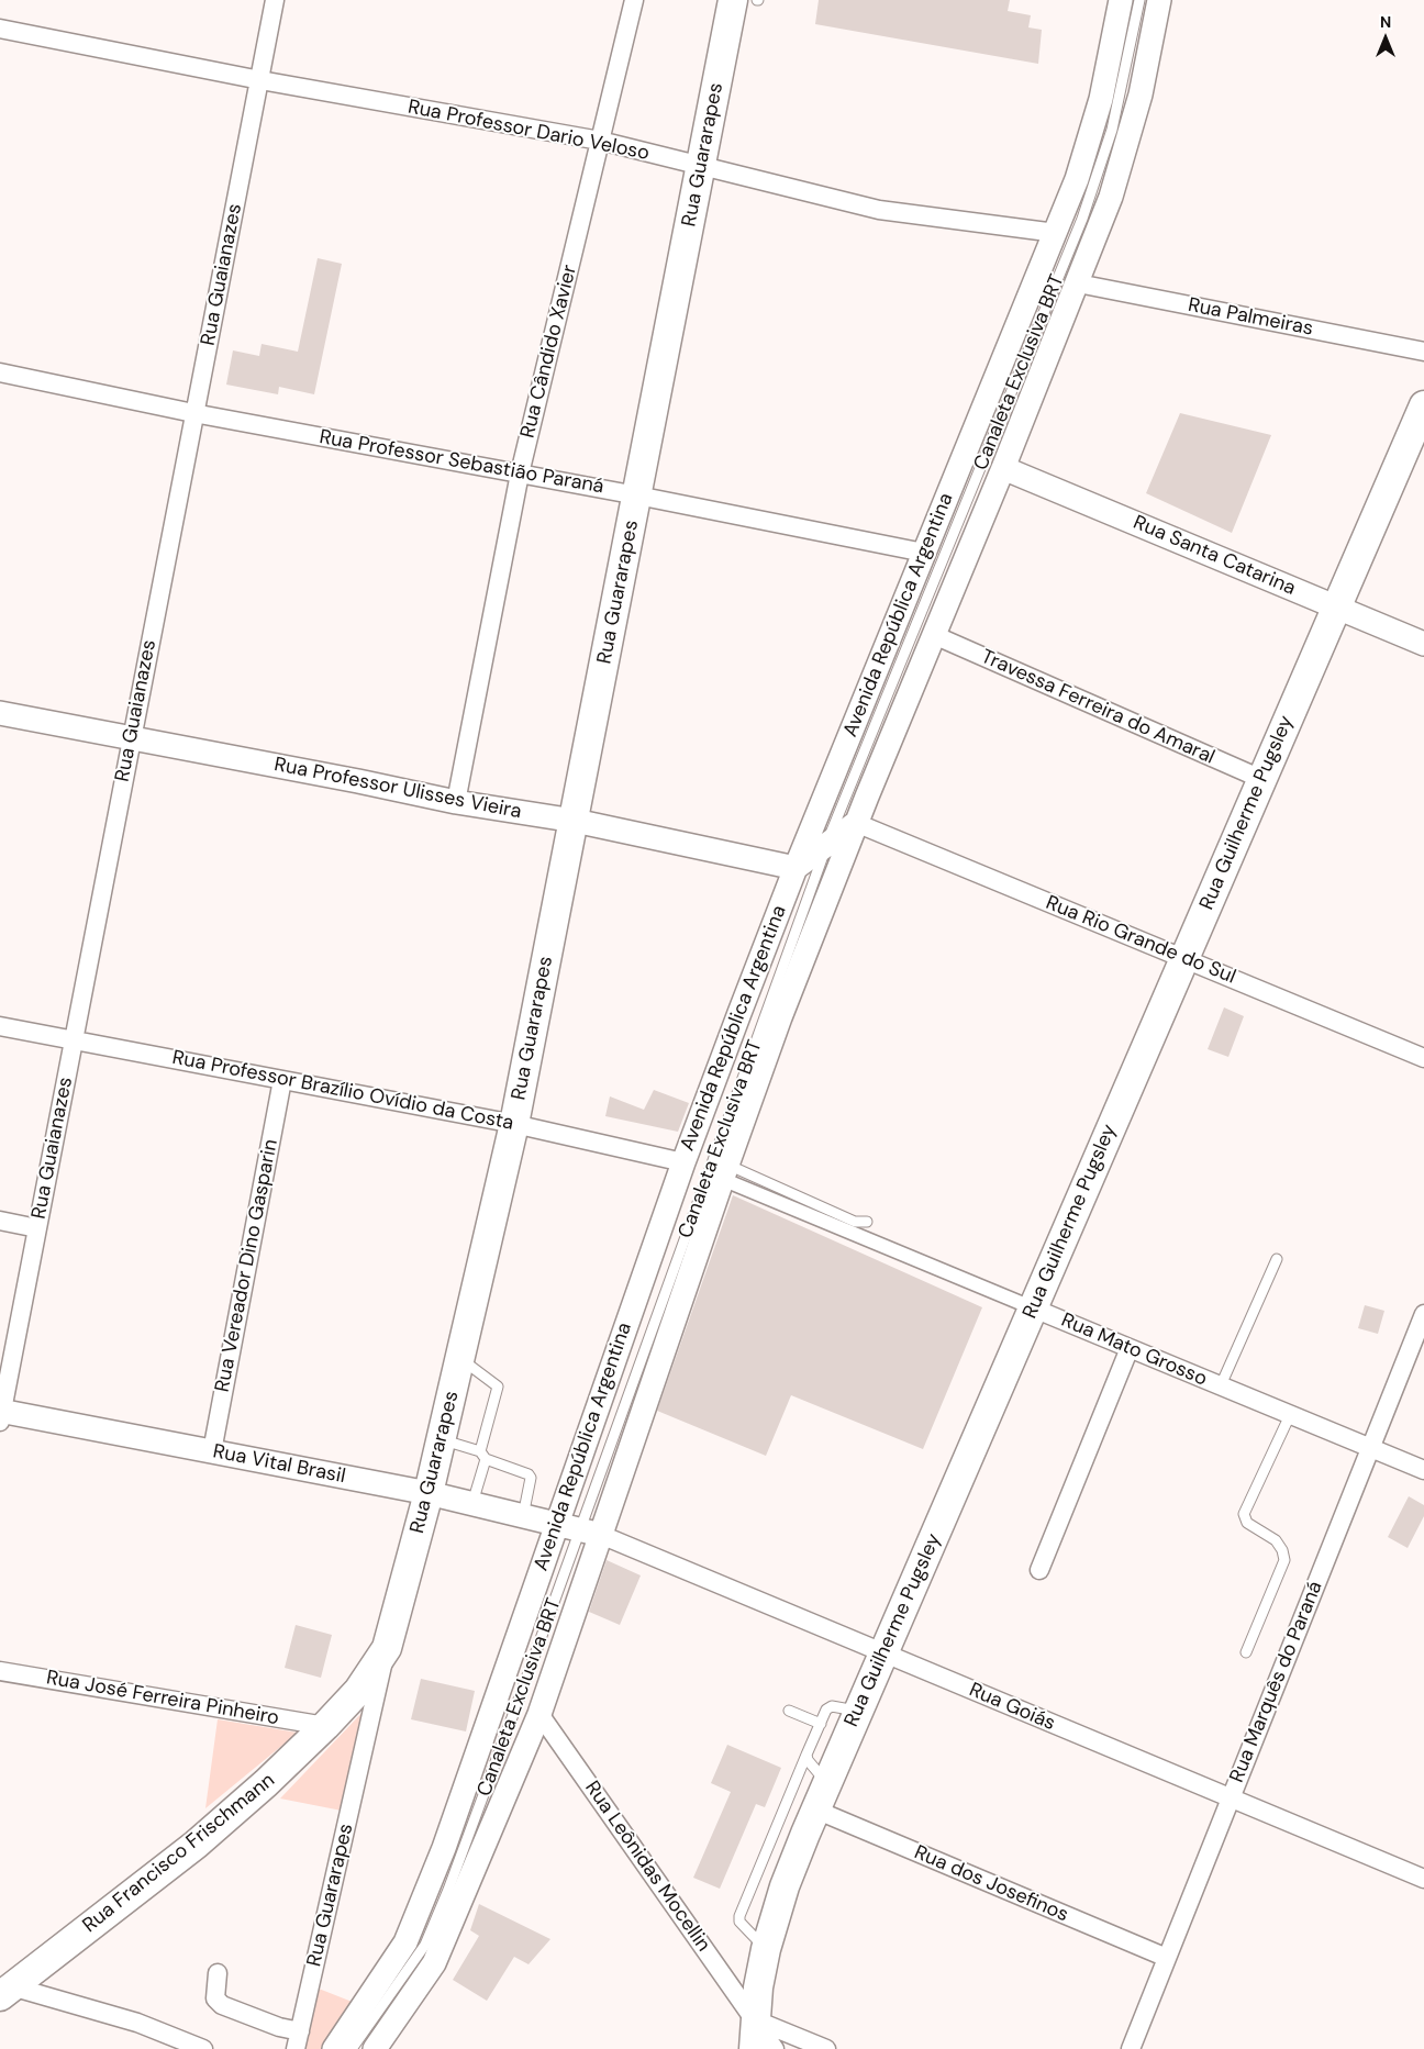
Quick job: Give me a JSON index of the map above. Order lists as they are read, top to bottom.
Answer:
{
  "streets": {
    "main road": ["Rua Guararapes", "Rua Guilherme Pugsley", "Rua Francisco Frischmann"],
    "street": [
      "Rua Professor Dario Veloso",
      "Rua Guaianazes",
      "Rua Palmeiras",
      "Rua Cândido Xavier",
      "Rua Professor Sebastião Paraná",
      "Rua Santa Catarina",
      "Avenida República Argentina",
      "Travessa Ferreira do Amaral",
      "Rua Professor Ulisses Vieira",
      "Rua Rio Grande do Sul",
      "Rua Professor Brazílio Ovídio da Costa",
      "Rua Vereador Dino Gasparin",
      "Rua Mato Grosso",
      "Rua Vital Brasil",
      "Rua Marquês do Paraná",
      "Rua José Ferreira Pinheiro",
      "Rua Goiás",
      "Rua Leônidas Mocellin",
      "Rua dos Josefinos"
    ],
    "lane": ["Canaleta Exclusiva BRT"]
  },
  "crossings": [
    ["Rua Professor Dario Veloso", "Rua Guararapes"],
    ["Rua Professor Dario Veloso", "Rua Guaianazes"],
    ["Rua Professor Dario Veloso", "Rua Cândido Xavier"],
    ["Rua Professor Dario Veloso", "Avenida República Argentina"],
    ["Rua Guararapes", "Rua Professor Sebastião Paraná"],
    ["Rua Guararapes", "Rua Professor Ulisses Vieira"],
    ["Rua Guararapes", "Rua Professor Brazílio Ovídio da Costa"],
    ["Rua Guararapes", "Rua Vital Brasil"],
    ["Rua Guararapes", "Rua Francisco Frischmann"],
    ["Rua Guaianazes", "Rua Professor Sebastião Paraná"],
    ["Rua Guaianazes", "Rua Professor Ulisses Vieira"],
    ["Rua Guaianazes", "Rua Professor Brazílio Ovídio da Costa"],
    ["Rua Guaianazes", "Rua Vital Brasil"],
    ["Rua Palmeiras", "Avenida República Argentina"],
    ["Rua Cândido Xavier", "Rua Professor Sebastião Paraná"],
    ["Rua Cândido Xavier", "Rua Professor Ulisses Vieira"],
    ["Canaleta Exclusiva BRT", "Avenida República Argentina"],
    ["Canaleta Exclusiva BRT", "Rua Vital Brasil"],
    ["Canaleta Exclusiva BRT", "Rua Goiás"],
    ["Rua Professor Sebastião Paraná", "Avenida República Argentina"],
    ["Rua Santa Catarina", "Avenida República Argentina"],
    ["Rua Santa Catarina", "Rua Guilherme Pugsley"],
    ["Avenida República Argentina", "Travessa Ferreira do Amaral"],
    ["Avenida República Argentina", "Rua Professor Ulisses Vieira"],
    ["Avenida República Argentina", "Rua Rio Grande do Sul"],
    ["Avenida República Argentina", "Rua Professor Brazílio Ovídio da Costa"],
    ["Avenida República Argentina", "Rua Mato Grosso"],
    ["Avenida República Argentina", "Rua Vital Brasil"],
    ["Avenida República Argentina", "Rua Goiás"],
    ["Avenida República Argentina", "Rua Leônidas Mocellin"],
    ["Travessa Ferreira do Amaral", "Rua Guilherme Pugsley"],
    ["Rua Guilherme Pugsley", "Rua Rio Grande do Sul"],
    ["Rua Guilherme Pugsley", "Rua Mato Grosso"],
    ["Rua Guilherme Pugsley", "Rua Goiás"],
    ["Rua Guilherme Pugsley", "Rua Leônidas Mocellin"],
    ["Rua Guilherme Pugsley", "Rua dos Josefinos"],
    ["Rua Professor Brazílio Ovídio da Costa", "Rua Vereador Dino Gasparin"],
    ["Rua Vereador Dino Gasparin", "Rua Vital Brasil"],
    ["Rua Mato Grosso", "Rua Marquês do Paraná"],
    ["Rua Vital Brasil", "Rua Goiás"],
    ["Rua Marquês do Paraná", "Rua Goiás"],
    ["Rua Marquês do Paraná", "Rua dos Josefinos"],
    ["Rua José Ferreira Pinheiro", "Rua Francisco Frischmann"]
  ],
  "north": "top"
}
